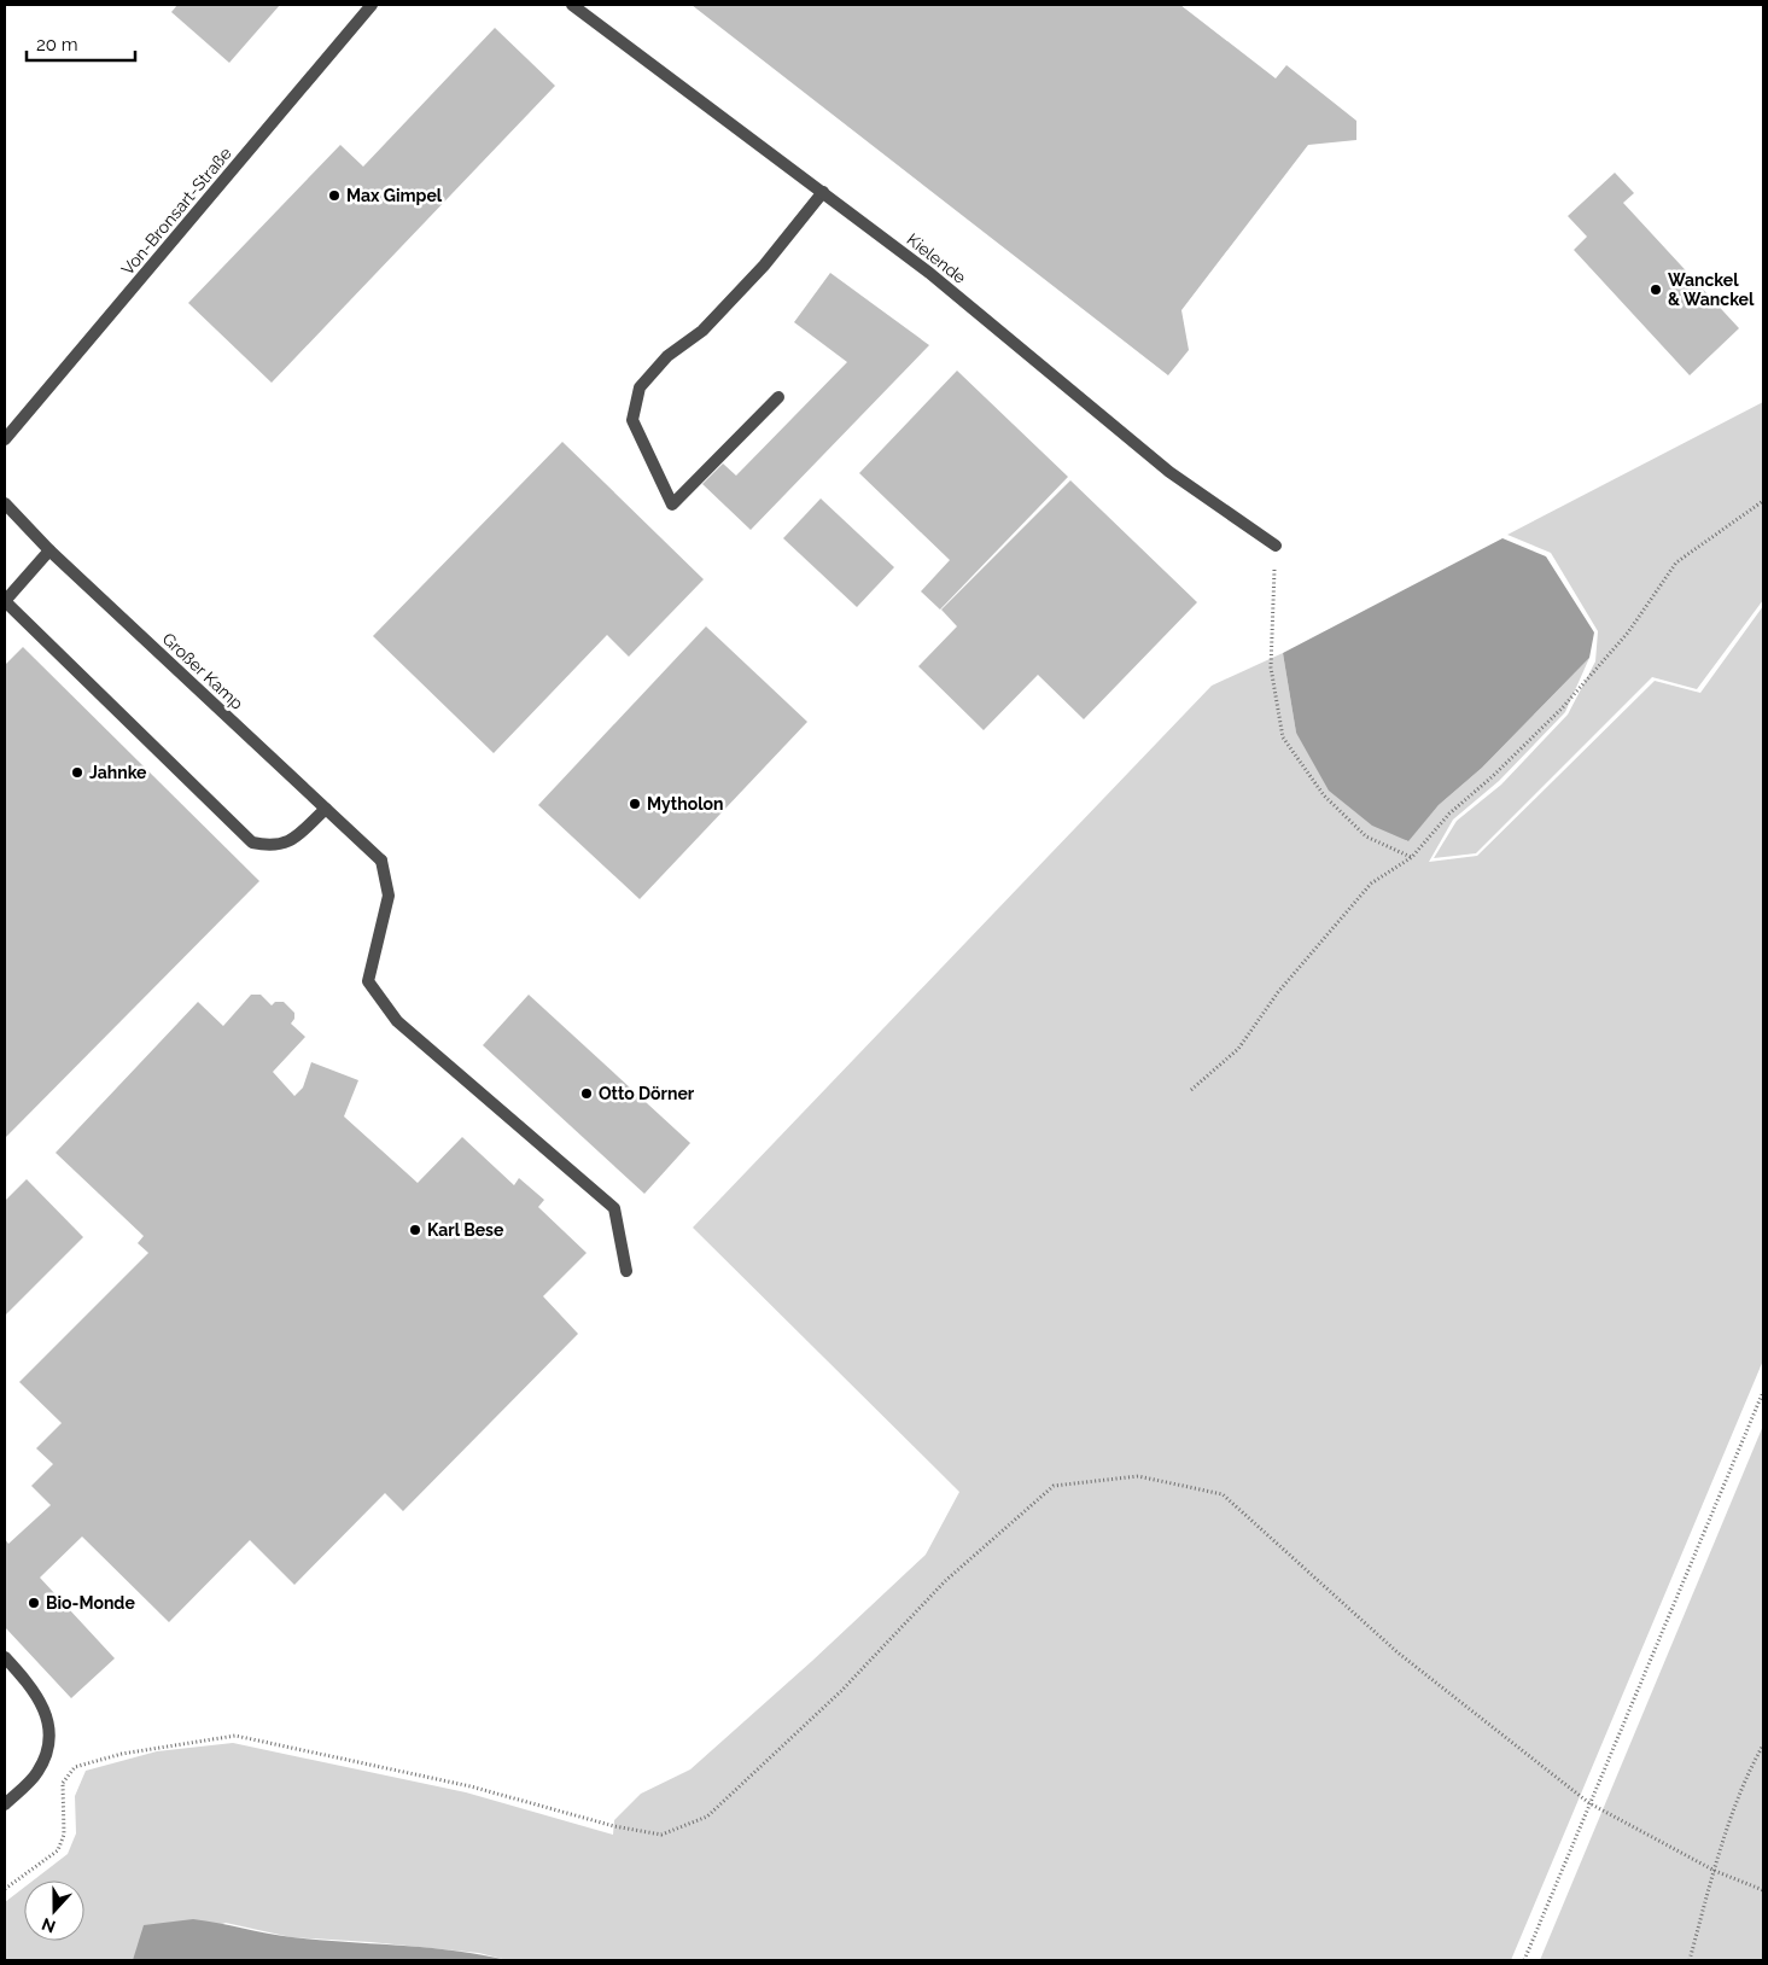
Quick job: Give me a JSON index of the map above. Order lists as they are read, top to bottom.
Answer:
{
  "streets": {
    "street": ["Von-Bronsart-Straße", "Kielende", "Großer Kamp"]
  },
  "places": [
    "Max Gimpel",
    "Wanckel & Wanckel",
    "Jahnke",
    "Mytholon",
    "Otto Dörner",
    "Karl Bese",
    "Bio-Monde"
  ],
  "scale_bar": "20 m",
  "north": "bottom"
}
